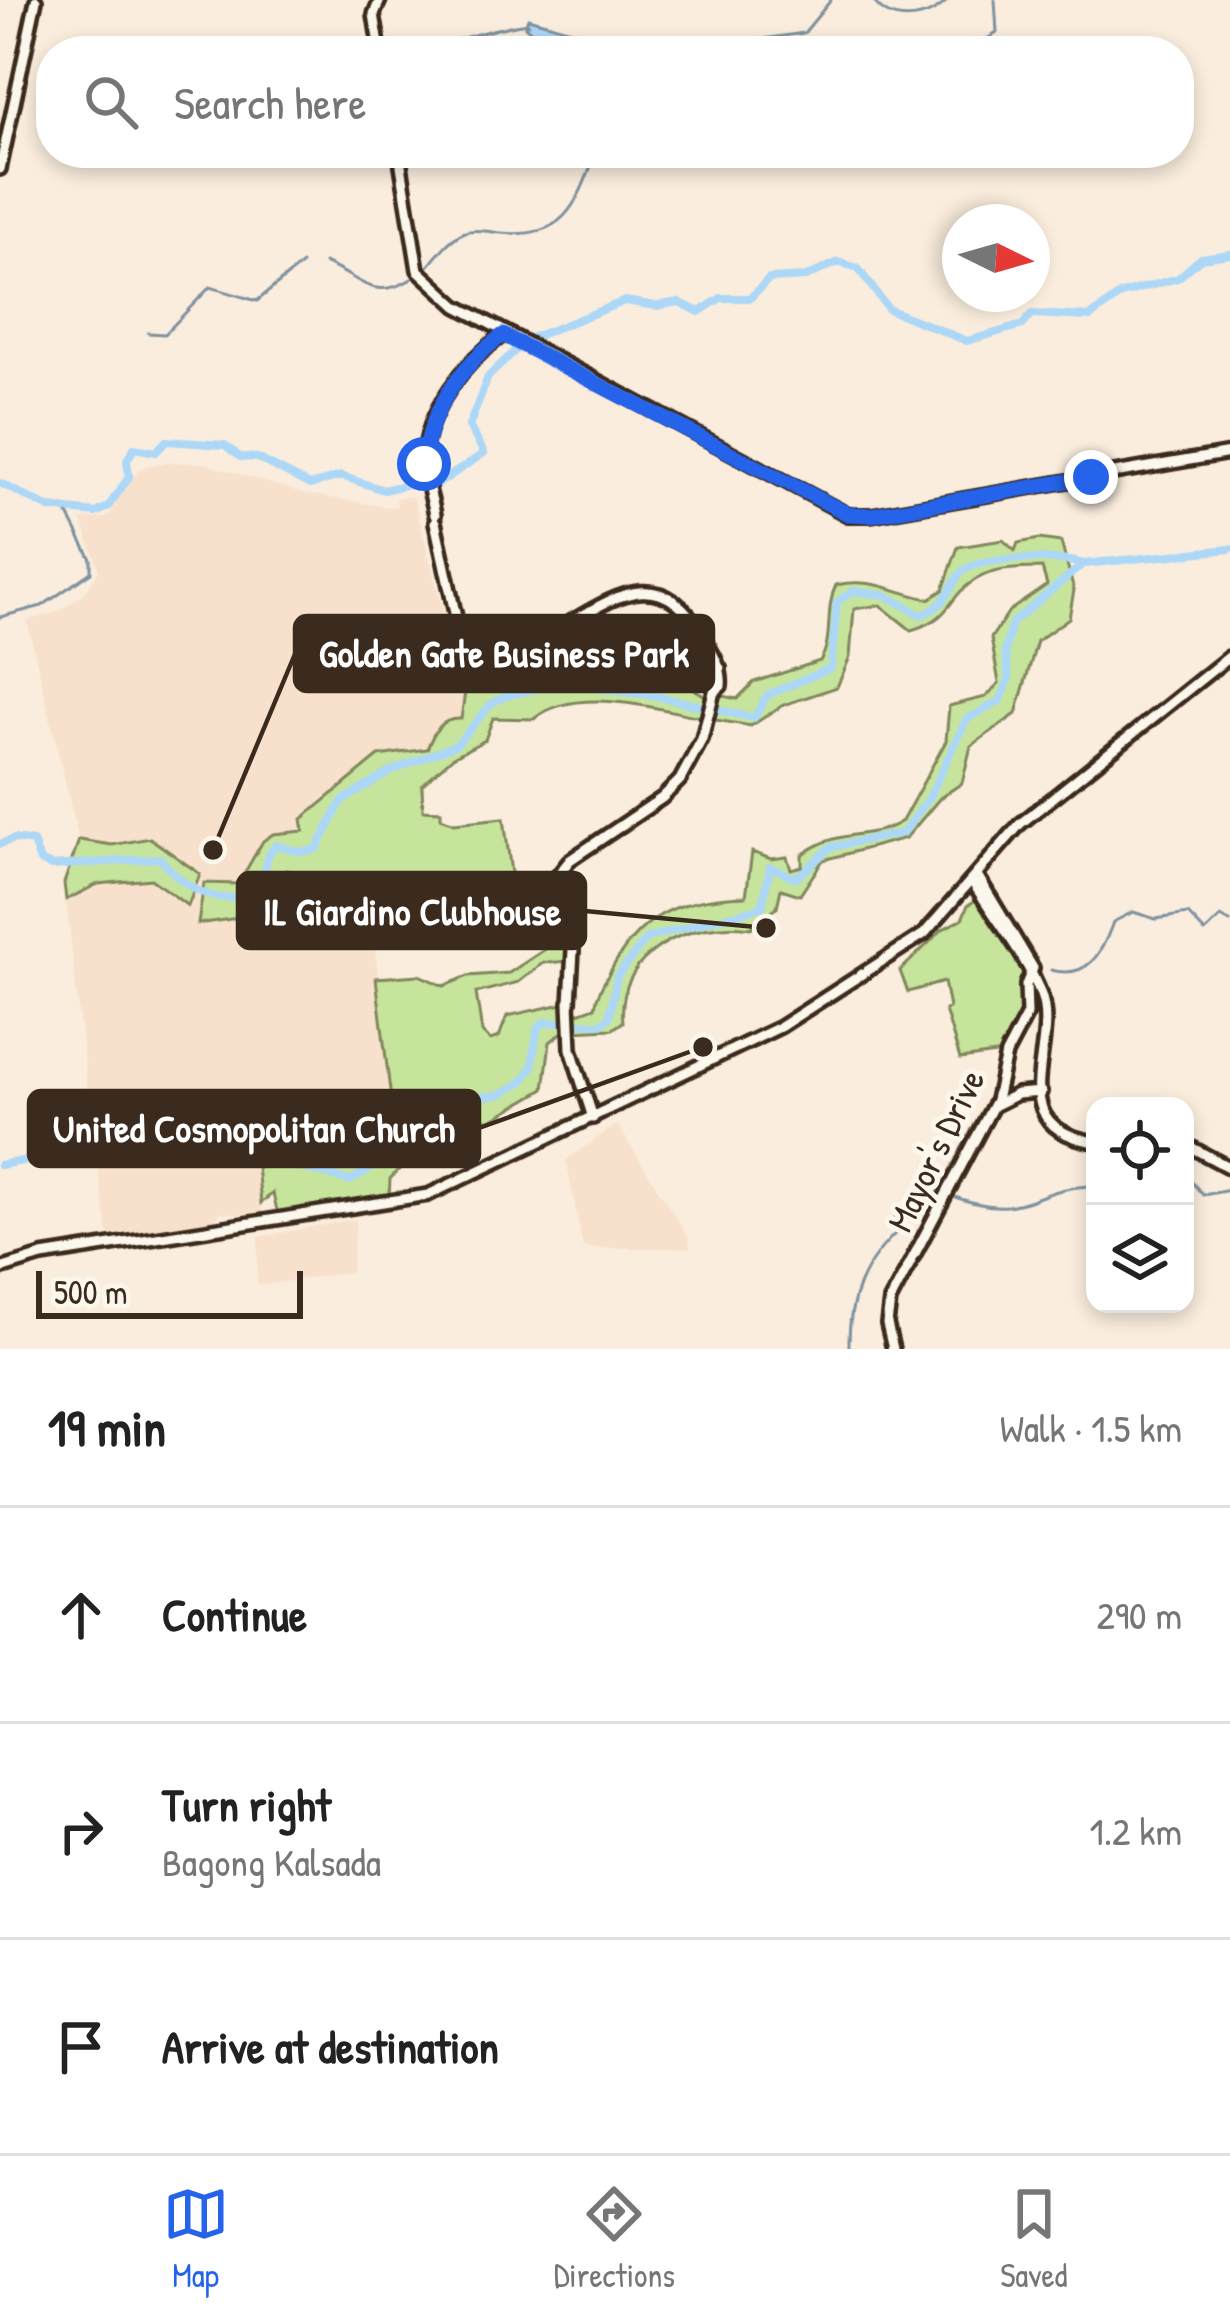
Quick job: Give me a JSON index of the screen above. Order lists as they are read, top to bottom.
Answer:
{
  "streets": {
    "street": ["Mayor's Drive"]
  },
  "places": ["Golden Gate Business Park", "IL Giardino Clubhouse", "United Cosmopolitan Church"],
  "scale_bar": "500 m",
  "north": "right",
  "page": {
    "search": "Search here",
    "scale": "500 m",
    "heading": ["19 min", "Walk · 1.5 km"],
    "list": [
      ["Continue", "290 m"],
      ["Turn right", "Bagong Kalsada", "1.2 km"],
      "Arrive at destination"
    ],
    "nav": ["Map", "Directions", "Saved"]
  }
}
